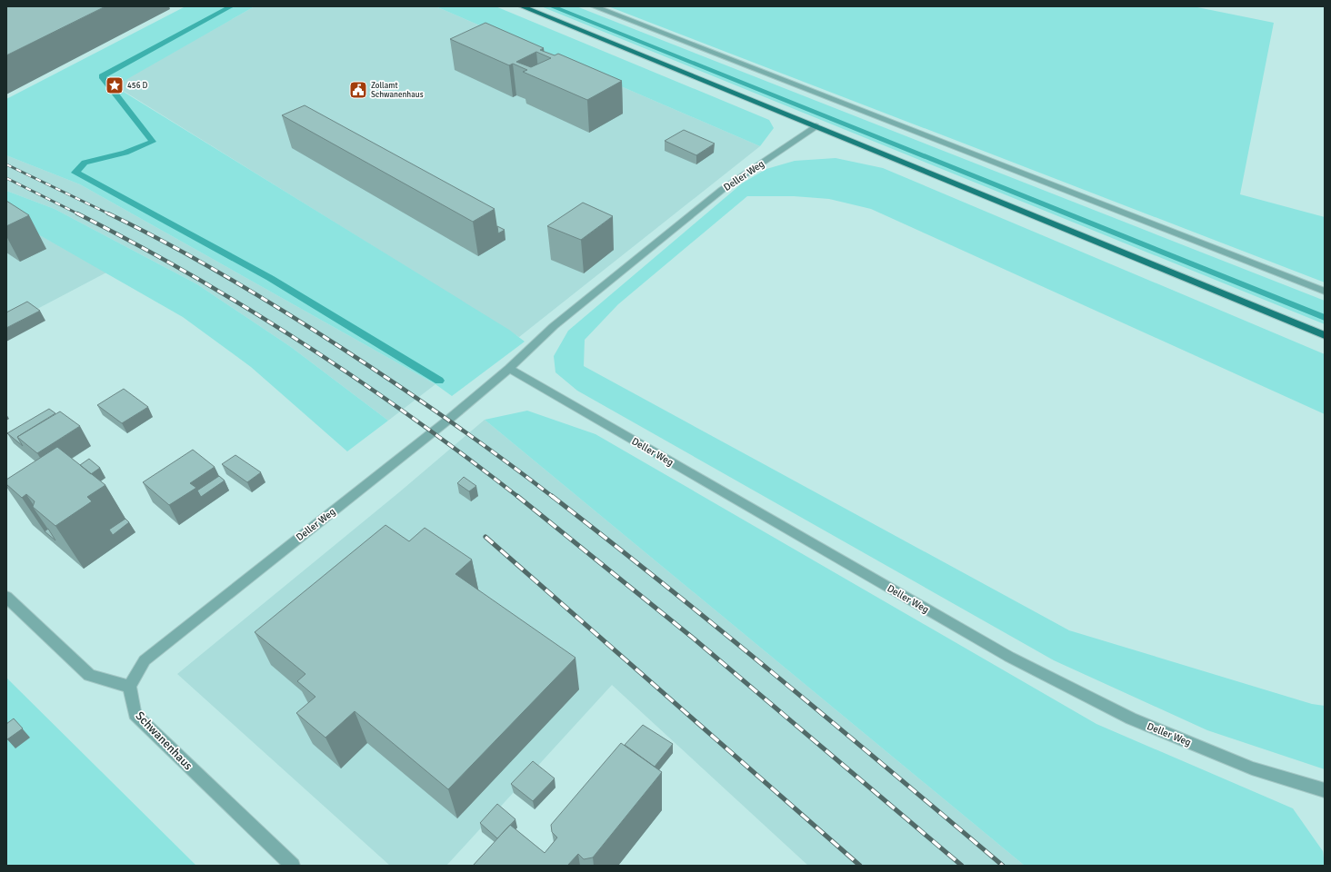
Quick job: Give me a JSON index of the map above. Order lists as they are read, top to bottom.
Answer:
{
  "streets": {
    "street": ["Deller Weg", "Schwanenhaus"]
  },
  "crossings": [
    ["Deller Weg", "Schwanenhaus"]
  ],
  "places": {
    "place": ["456 D"],
    "public building": ["Zollamt Schwanenhaus"]
  }
}
